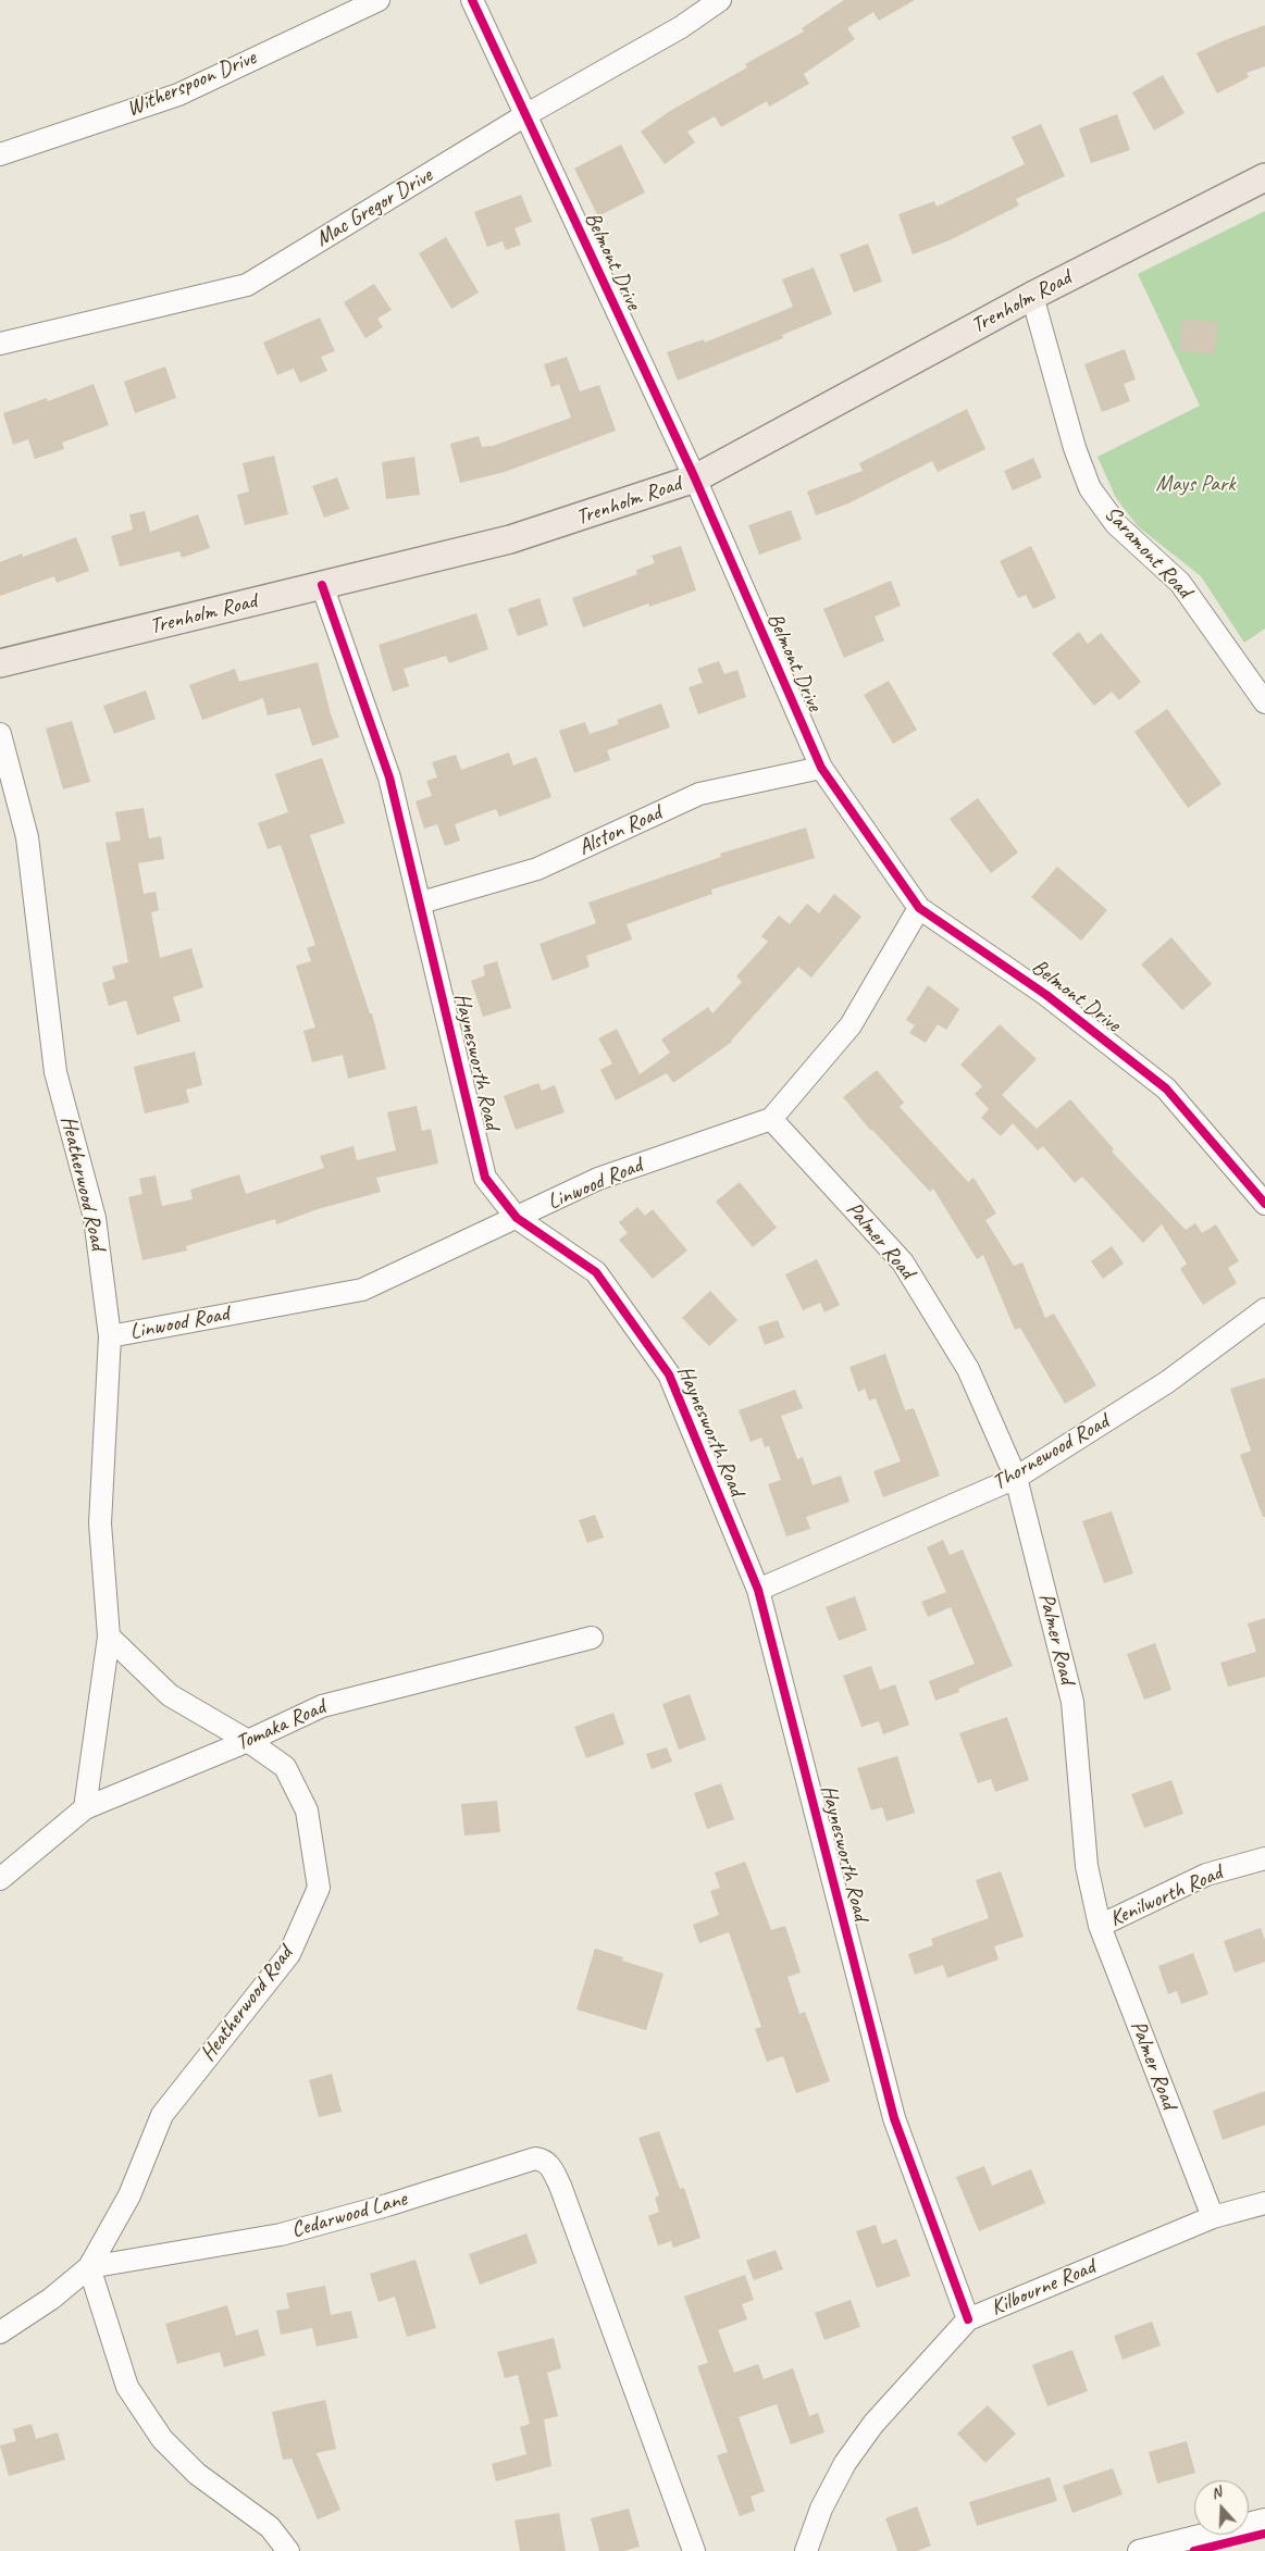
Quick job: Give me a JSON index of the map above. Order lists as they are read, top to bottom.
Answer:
{
  "streets": {
    "main road": ["Trenholm Road"],
    "street": [
      "Witherspoon Drive",
      "Mac Gregor Drive",
      "Belmont Drive",
      "Saramont Road",
      "Alston Road",
      "Haynesworth Road",
      "Heatherwood Road",
      "Linwood Road",
      "Palmer Road",
      "Thornewood Road",
      "Tomaka Road",
      "Kenilworth Road",
      "Cedarwood Lane",
      "Kilbourne Road"
    ]
  },
  "crossings": [
    ["Mac Gregor Drive", "Belmont Drive"],
    ["Belmont Drive", "Trenholm Road"],
    ["Belmont Drive", "Alston Road"],
    ["Trenholm Road", "Saramont Road"],
    ["Trenholm Road", "Haynesworth Road"],
    ["Alston Road", "Haynesworth Road"],
    ["Haynesworth Road", "Linwood Road"],
    ["Haynesworth Road", "Thornewood Road"],
    ["Haynesworth Road", "Kilbourne Road"],
    ["Heatherwood Road", "Linwood Road"],
    ["Heatherwood Road", "Tomaka Road"],
    ["Heatherwood Road", "Cedarwood Lane"],
    ["Linwood Road", "Palmer Road"],
    ["Palmer Road", "Thornewood Road"],
    ["Palmer Road", "Kenilworth Road"],
    ["Palmer Road", "Kilbourne Road"]
  ],
  "parks": ["Mays Park"],
  "north": "top"
}
